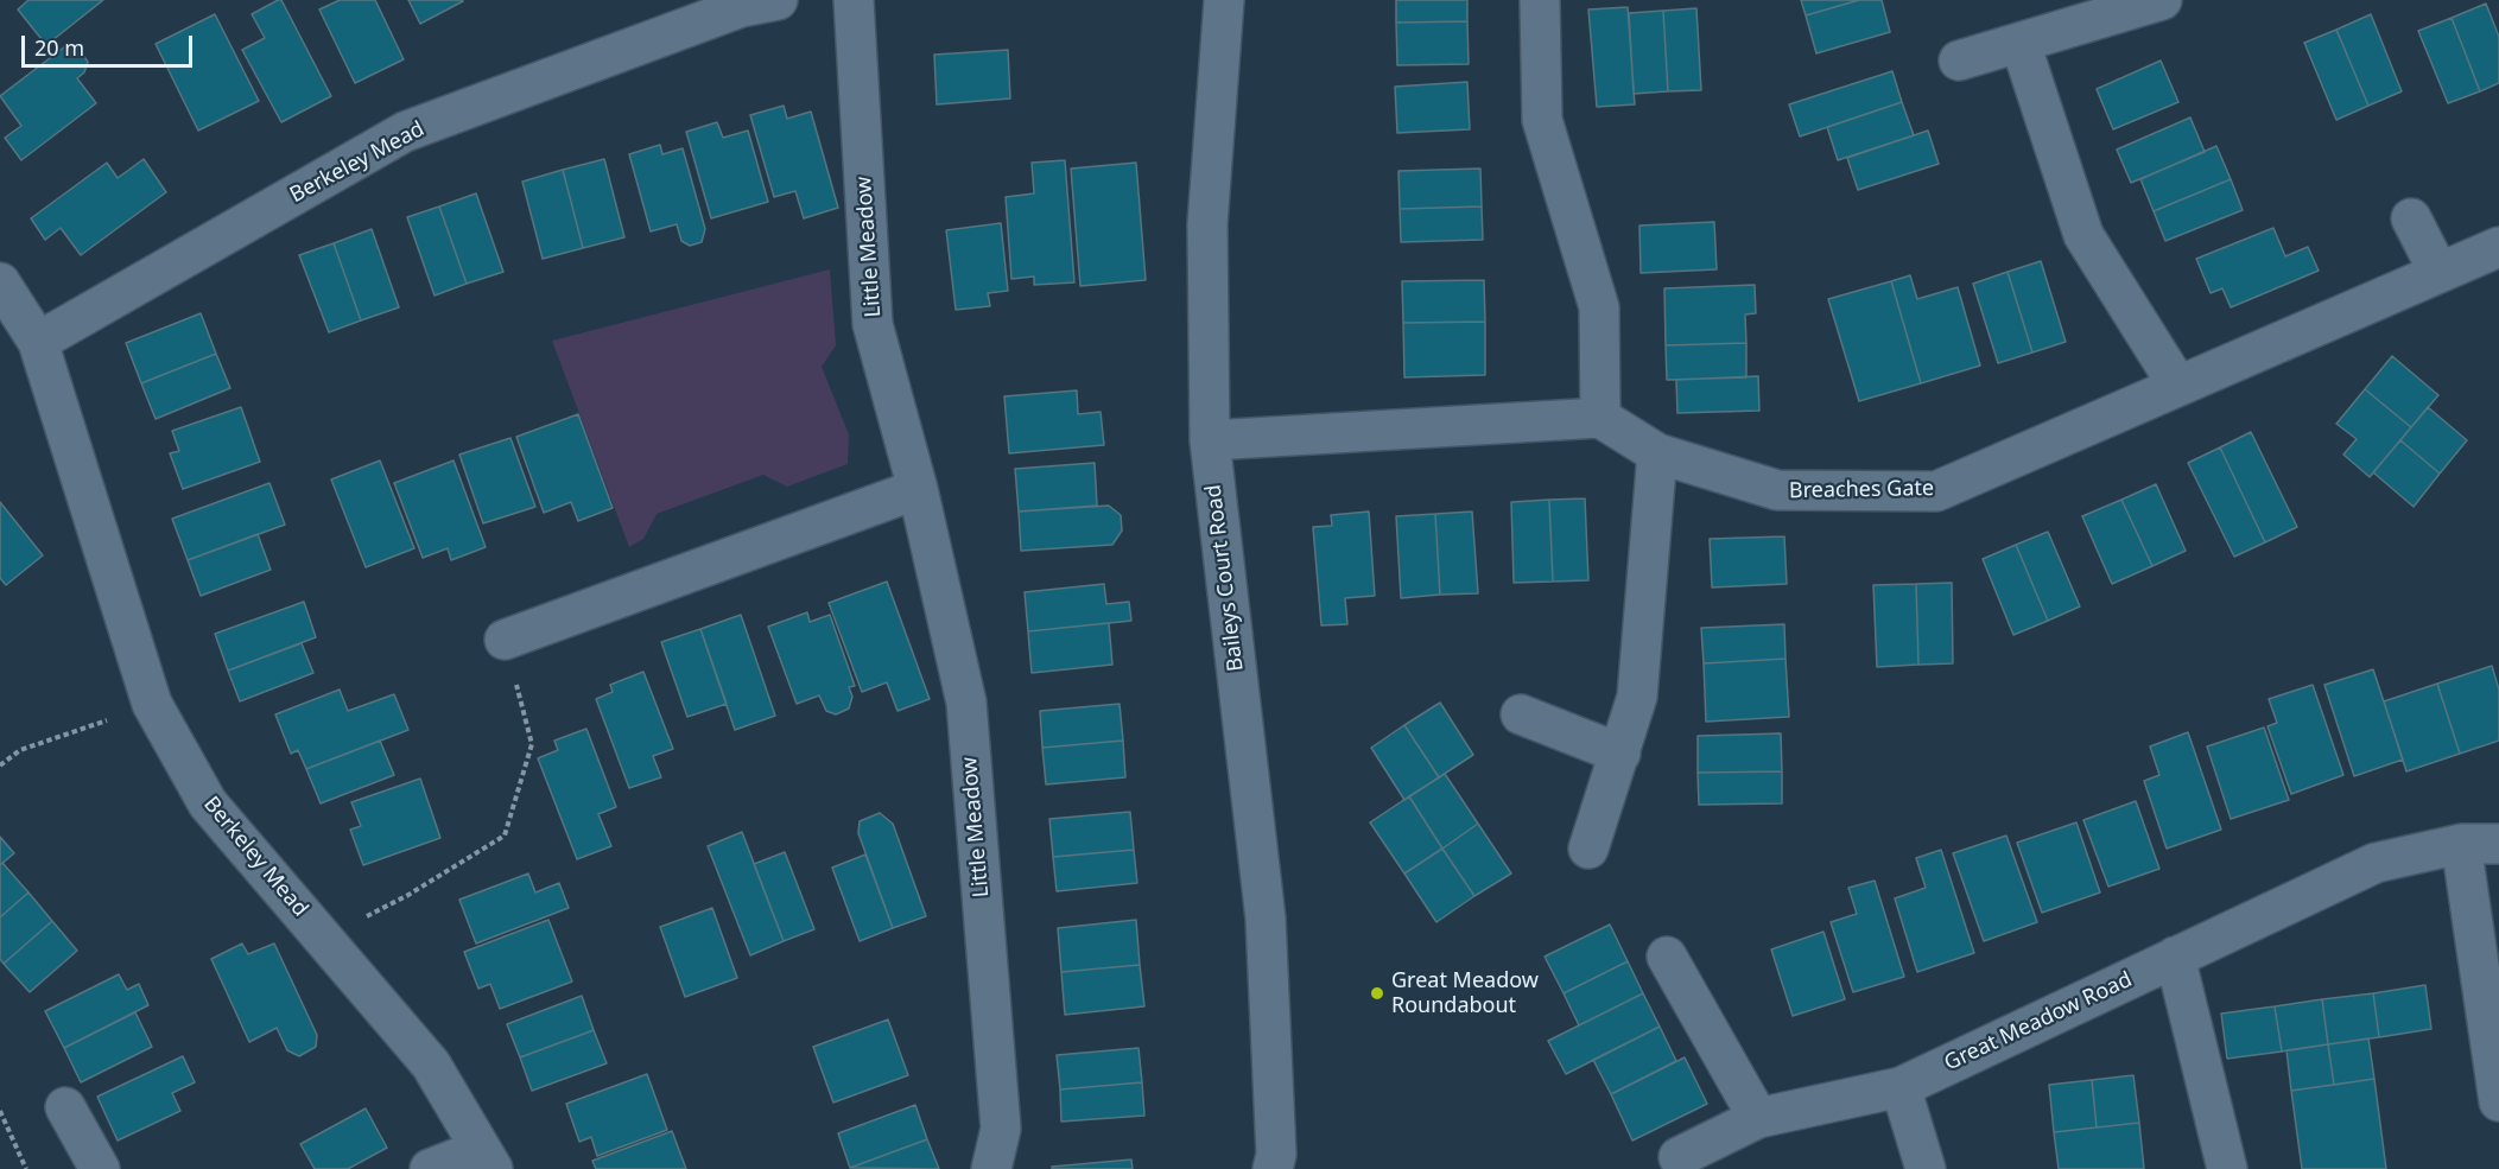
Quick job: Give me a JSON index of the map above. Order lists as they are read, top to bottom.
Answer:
{
  "streets": {
    "street": [
      "Berkeley Mead",
      "Little Meadow",
      "Breaches Gate",
      "Baileys Court Road",
      "Great Meadow Road"
    ]
  },
  "places": ["Great Meadow Roundabout"],
  "scale_bar": "20 m"
}
